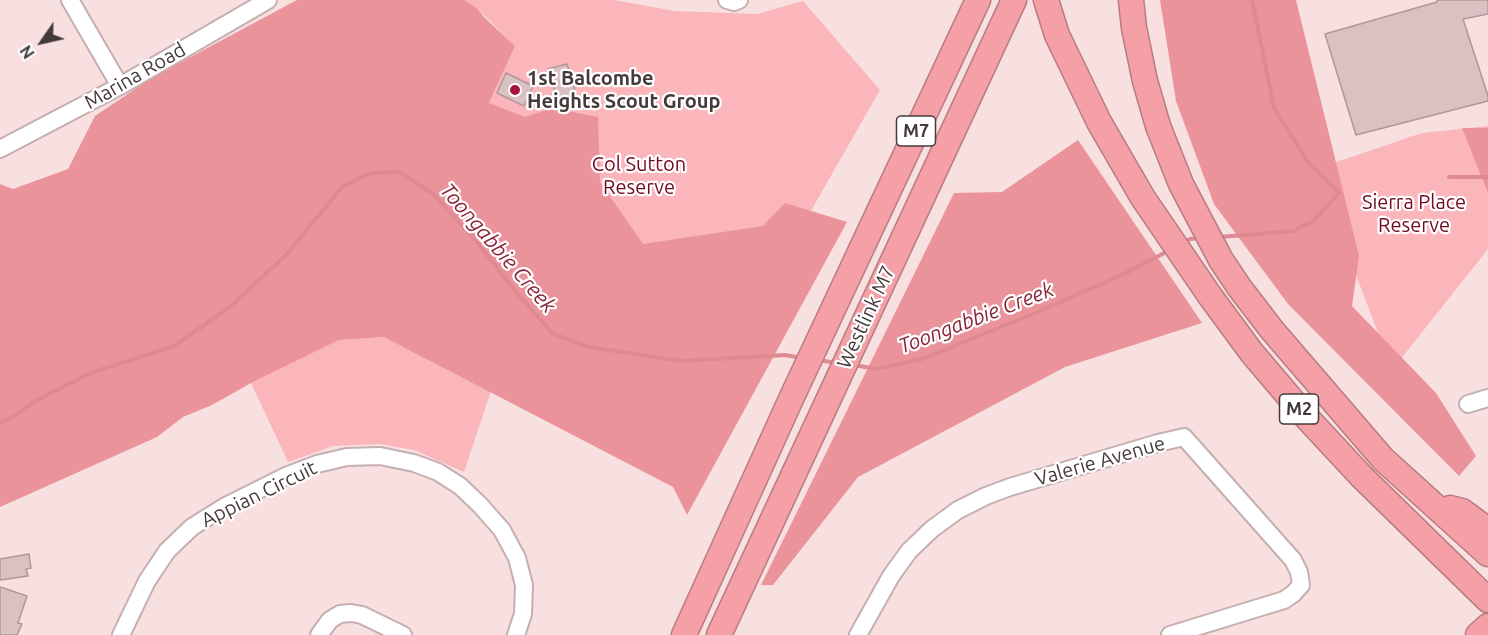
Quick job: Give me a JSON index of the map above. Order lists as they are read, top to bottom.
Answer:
{
  "streets": {
    "highway": ["M7", "Westlink M7", "M2"],
    "street": ["Marina Road", "Valerie Avenue", "Appian Circuit"]
  },
  "water": ["Toongabbie Creek"],
  "parks": ["Col Sutton Reserve", "Sierra Place Reserve"],
  "places": ["1st Balcombe Heights Scout Group"],
  "north": "bottom left"
}
